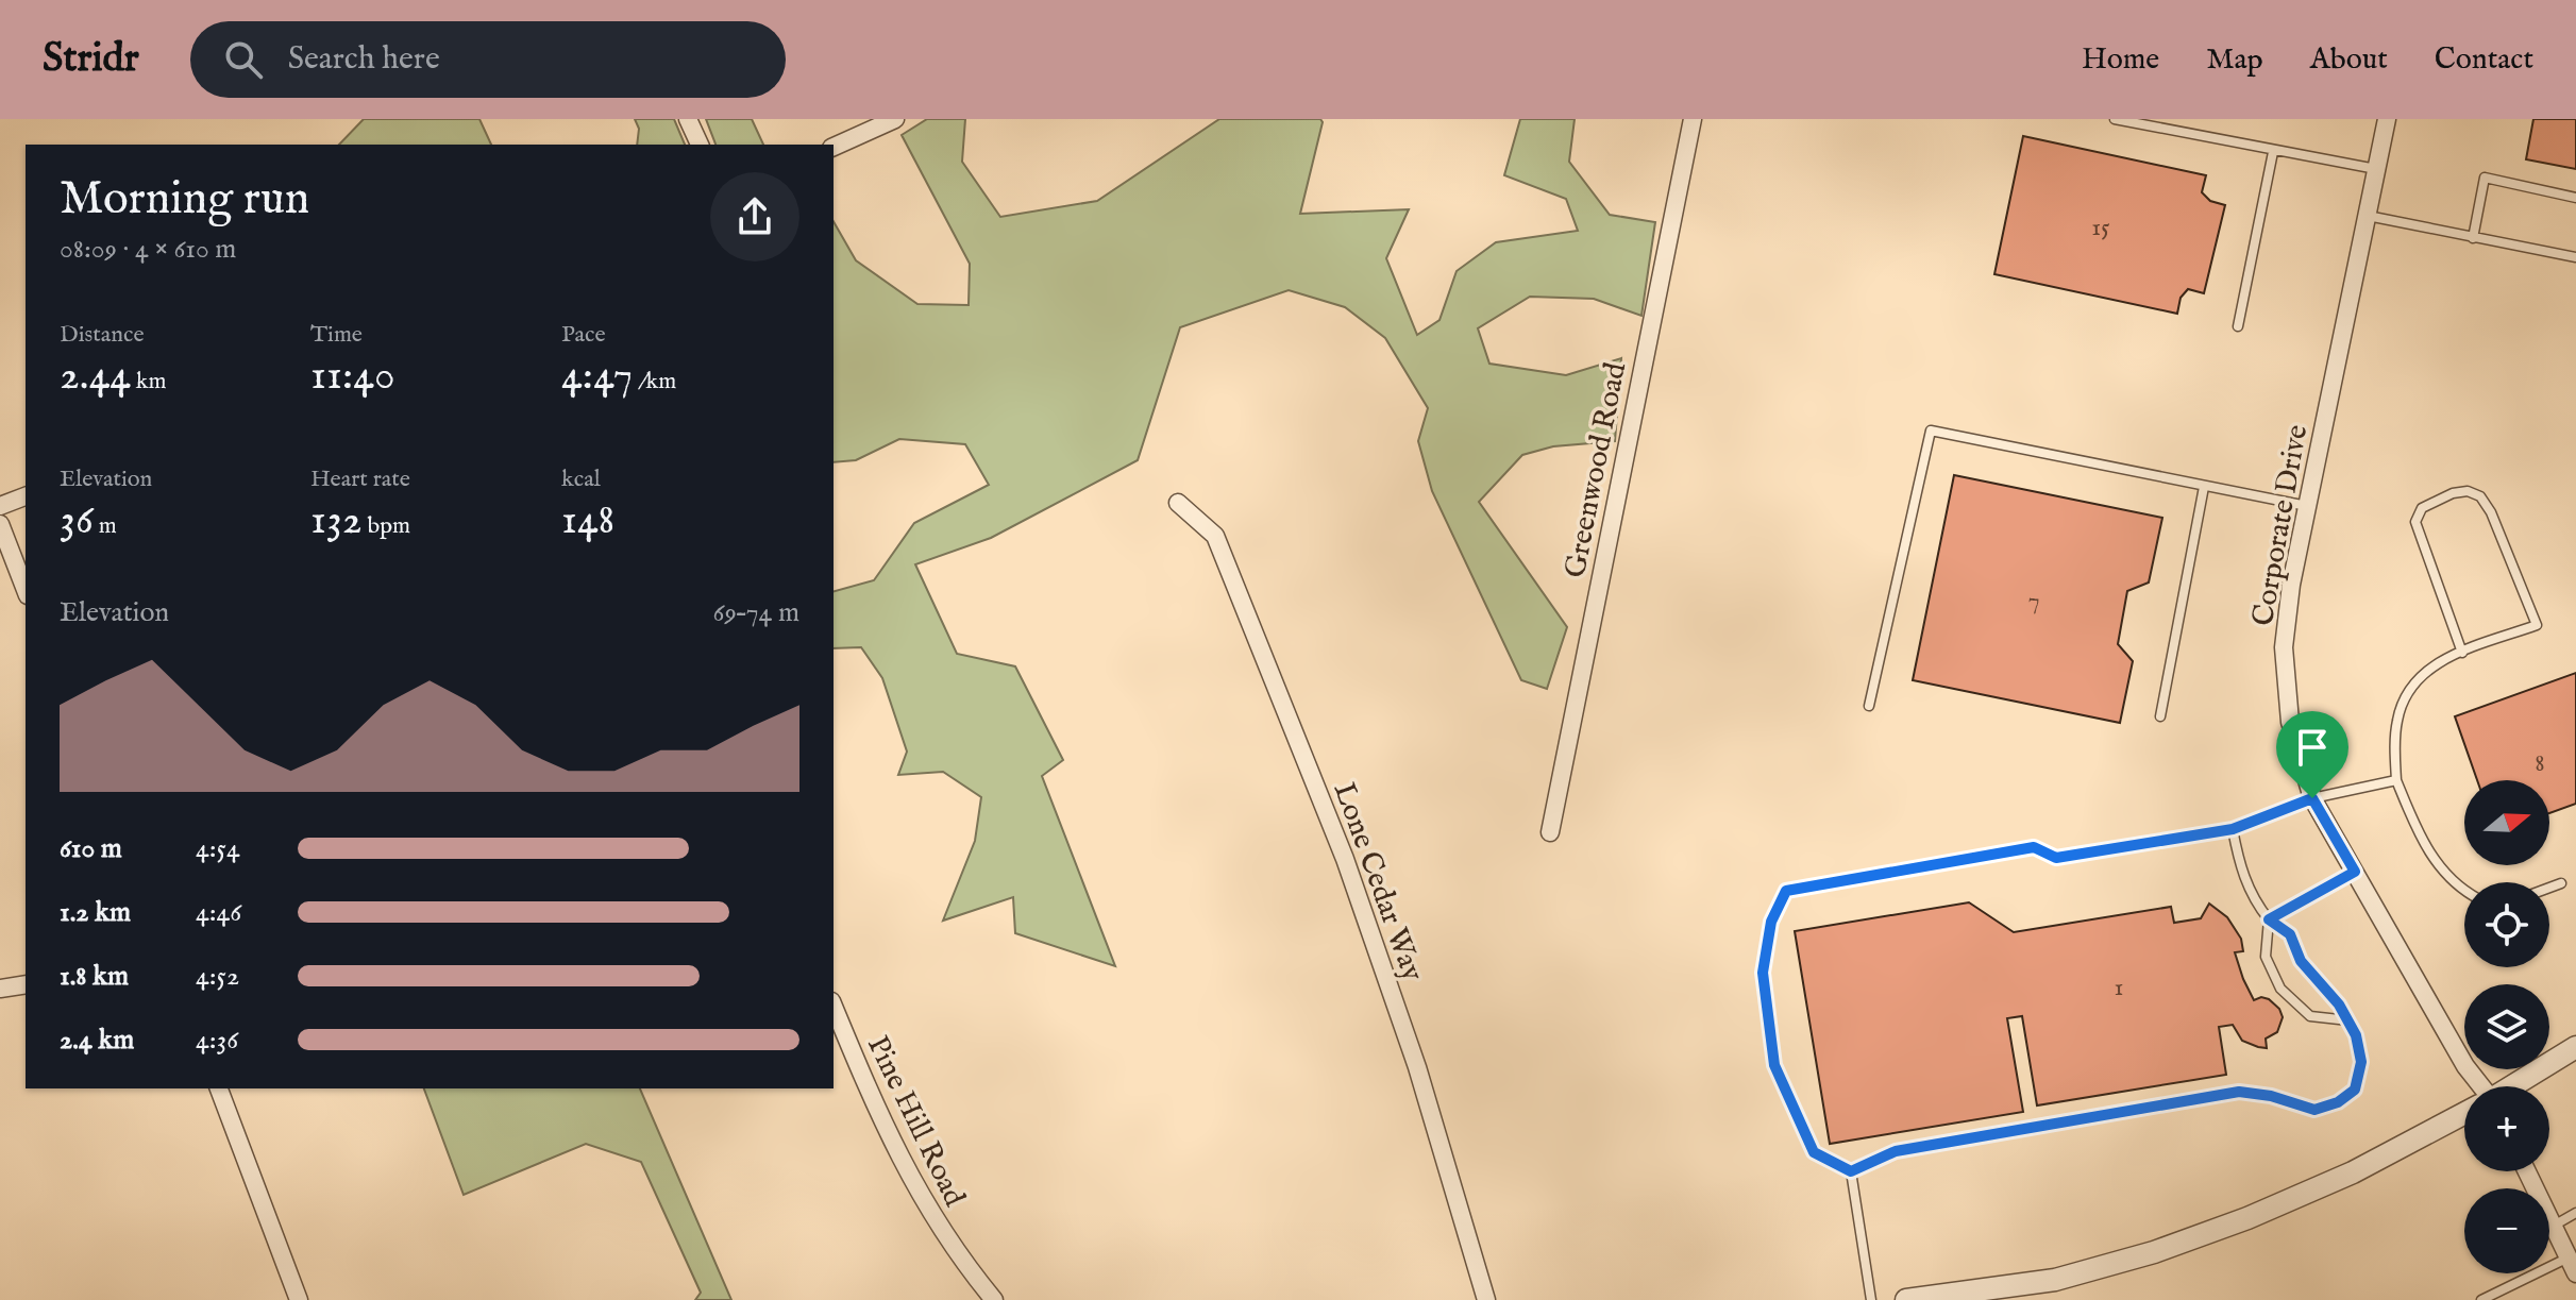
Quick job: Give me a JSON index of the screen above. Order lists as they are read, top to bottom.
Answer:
{
  "streets": {
    "street": [
      "Greenwood Road",
      "Corporate Drive",
      "Lone Cedar Way",
      "Pine Hill Road"
    ]
  },
  "house_numbers": [
    "15",
    "7",
    "8",
    "1"
  ],
  "north": "right",
  "page": {
    "header": "Stridr",
    "search": "Search here",
    "nav": [
      "Home",
      "Map",
      "About",
      "Contact"
    ],
    "heading": ["Morning run", "08:09 · 4 × 610 m"],
    "stats": [
      ["Distance", "2.44 km"],
      ["Time", "11:40"],
      ["Pace", "4:47 /km"],
      ["Elevation", "36 m"],
      ["Heart rate", "132 bpm"],
      ["kcal", "148"]
    ],
    "chart": ["Elevation", "69–74 m"],
    "map_buttons": ["+", "−"],
    "list": [
      {
        "name": "610 m",
        "note": "4:54"
      },
      {
        "name": "1.2 km",
        "note": "4:46"
      },
      {
        "name": "1.8 km",
        "note": "4:52"
      },
      {
        "name": "2.4 km",
        "note": "4:36"
      }
    ]
  }
}
